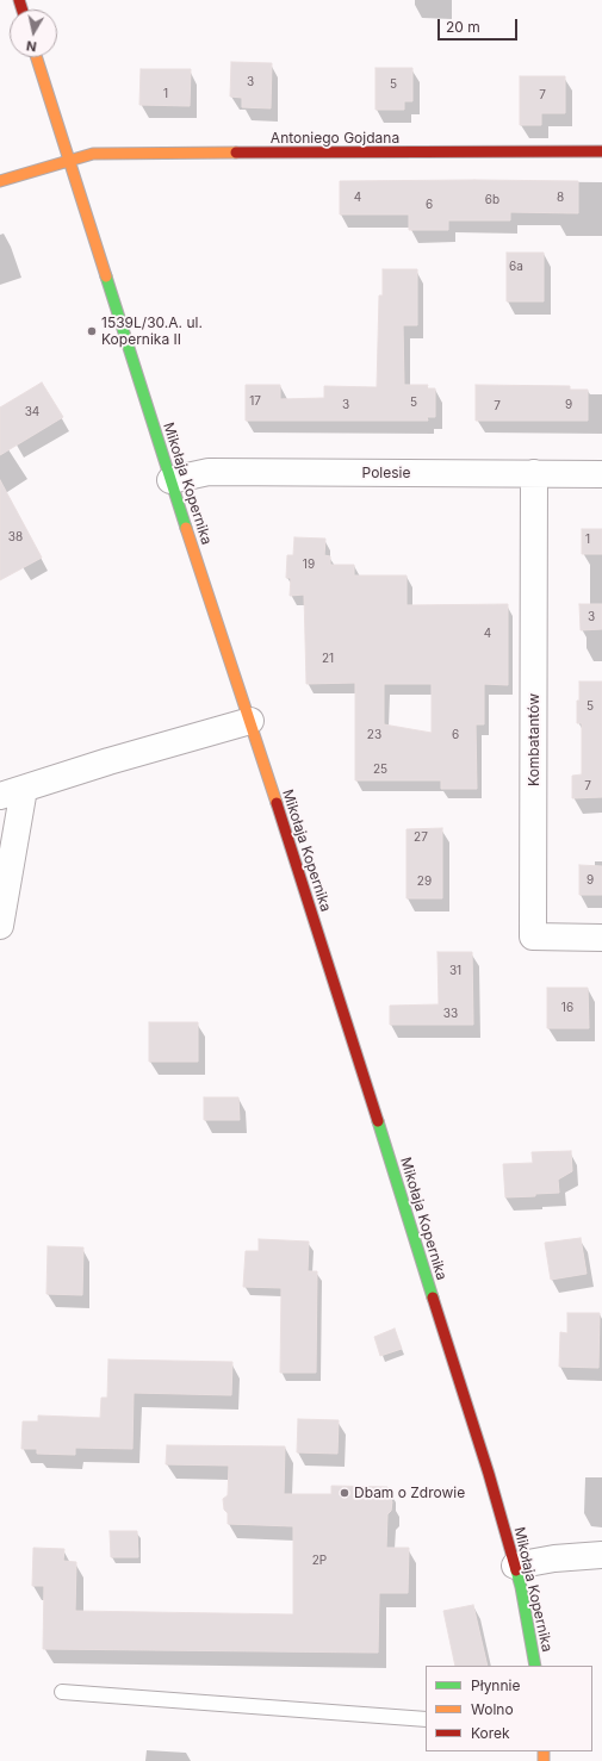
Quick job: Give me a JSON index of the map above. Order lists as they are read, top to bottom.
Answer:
{
  "streets": {
    "street": [
      "Antoniego Gojdana",
      "Polesie",
      "Mikołaja Kopernika",
      "Kombatantów"
    ]
  },
  "crossings": [
    ["Antoniego Gojdana", "Mikołaja Kopernika"],
    ["Polesie", "Mikołaja Kopernika"],
    ["Polesie", "Kombatantów"]
  ],
  "places": ["1539L/30.A. ul. Kopernika II", "Dbam o Zdrowie"],
  "house_numbers": [
    "3",
    "5",
    "1",
    "7",
    "4",
    "8",
    "6b",
    "6",
    "6a",
    "17",
    "5",
    "3",
    "9",
    "7",
    "34",
    "38",
    "1",
    "19",
    "3",
    "4",
    "21",
    "5",
    "23",
    "6",
    "25",
    "7",
    "27",
    "9",
    "29",
    "31",
    "16",
    "33",
    "2P"
  ],
  "legend": ["Płynnie", "Wolno", "Korek"],
  "scale_bar": "20 m",
  "north": "bottom"
}
